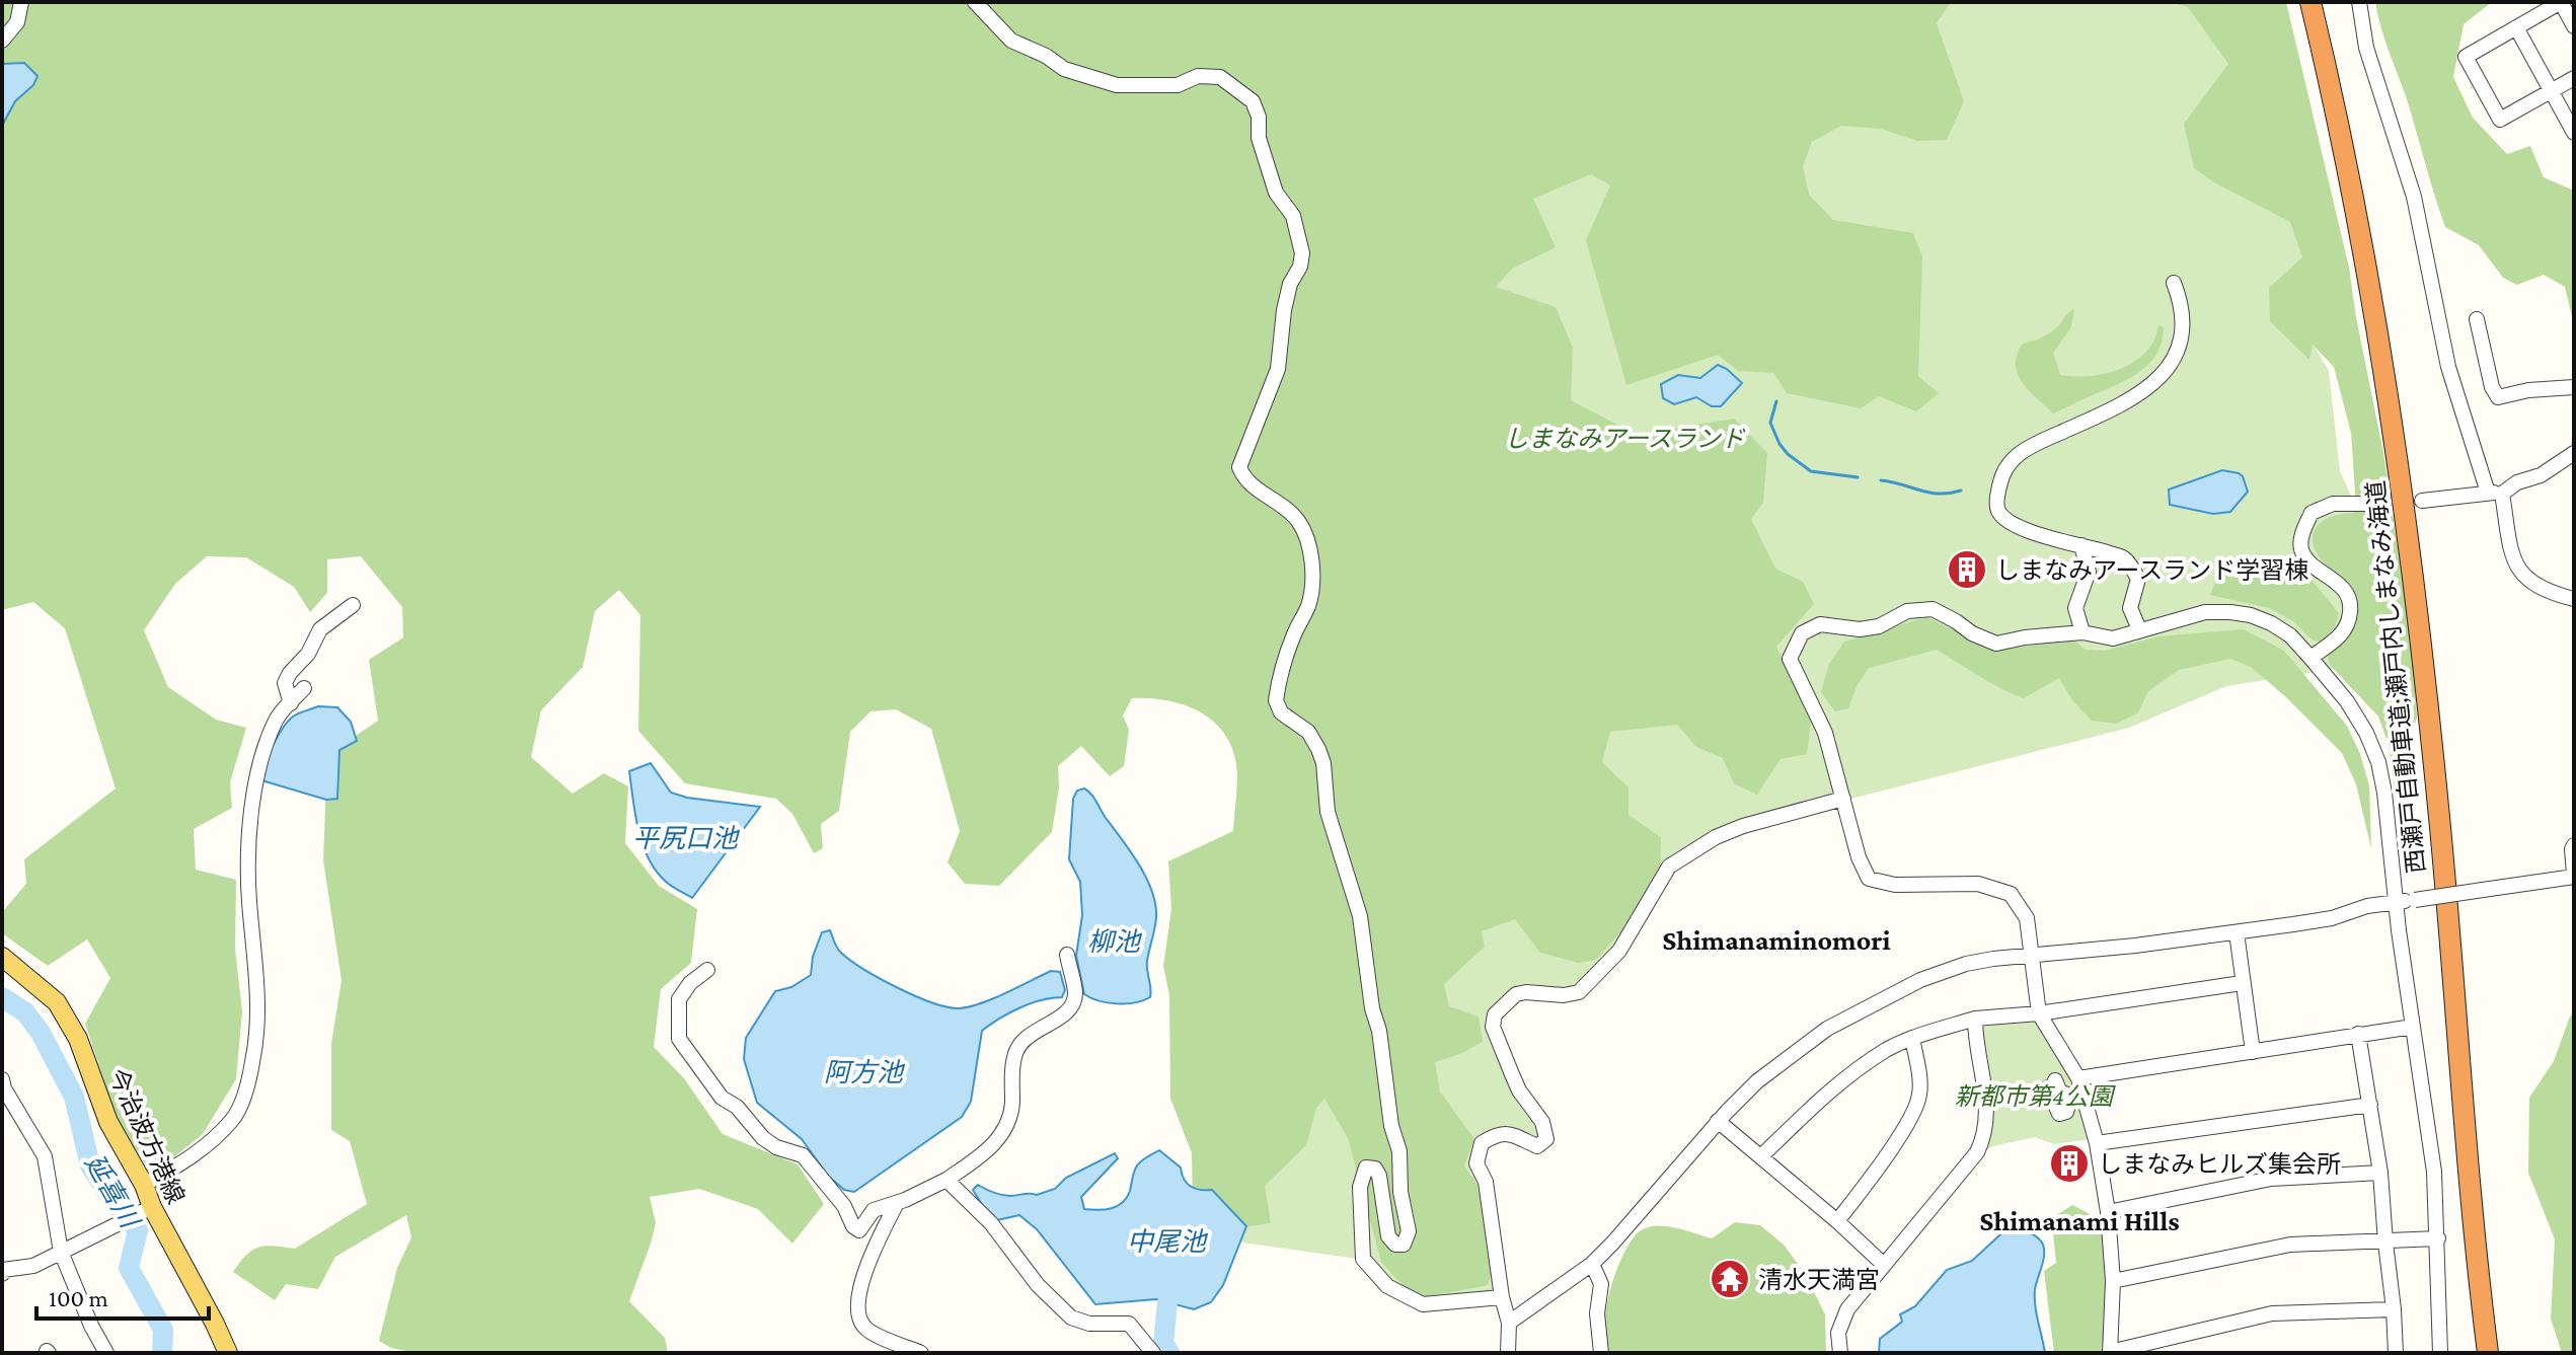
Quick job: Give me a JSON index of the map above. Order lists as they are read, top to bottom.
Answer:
{
  "streets": {
    "highway": ["西瀬戸自動車道;瀬戸内しまなみ海道"],
    "main road": ["今治波方港線"]
  },
  "districts": ["Shimanaminomori", "Shimanami Hills"],
  "water": [
    "平尻口池",
    "柳池",
    "阿方池",
    "延喜川",
    "中尾池"
  ],
  "parks": ["しまなみアースランド", "新都市第4公園"],
  "places": {
    "building": ["しまなみアースランド学習棟", "しまなみヒルズ集会所"],
    "temple": ["清水天満宮"]
  },
  "scale_bar": "100 m"
}
